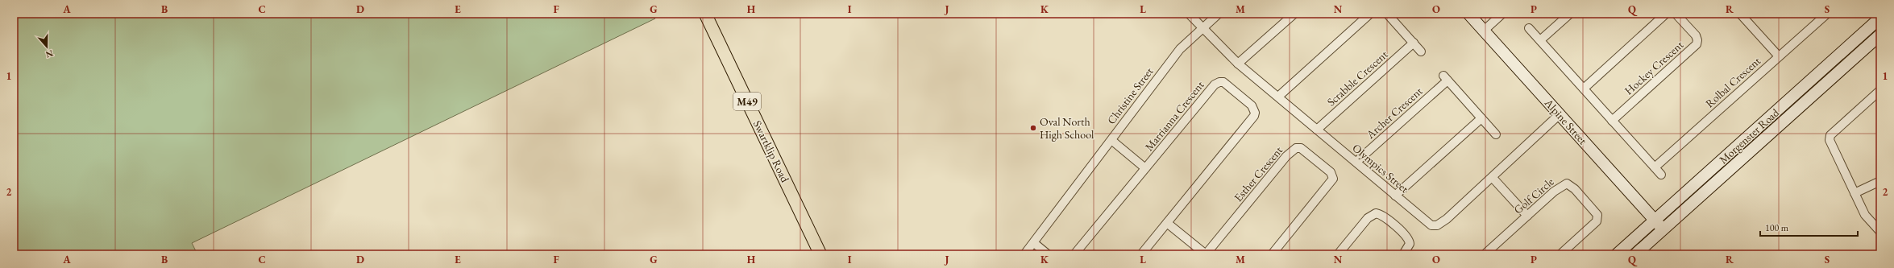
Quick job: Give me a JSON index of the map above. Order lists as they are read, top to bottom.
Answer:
{
  "streets": {
    "main road": [
      "M49",
      "Alpine Street",
      "Morgenster Road",
      "Swartklip Road"
    ],
    "street": [
      "Hockey Crescent",
      "Scrabble Crescent",
      "Rolbal Crescent",
      "Christine Street",
      "Archer Crescent",
      "Marrianna Crescent",
      "Olympics Street",
      "Esther Crescent",
      "Golf Circle"
    ]
  },
  "crossings": [
    ["Scrabble Crescent", "Olympics Street"],
    ["Christine Street", "Olympics Street"],
    ["Archer Crescent", "Olympics Street"],
    ["Alpine Street", "Morgenster Road"],
    ["Alpine Street", "Olympics Street"]
  ],
  "places": ["Oval North High School"],
  "scale_bar": "100 m",
  "north": "bottom",
  "grid": {
    "columns": [
      "A",
      "B",
      "C",
      "D",
      "E",
      "F",
      "G",
      "H",
      "I",
      "J",
      "K",
      "L",
      "M",
      "N",
      "O",
      "P",
      "Q",
      "R",
      "S"
    ],
    "rows": ["1", "2"]
  }
}
